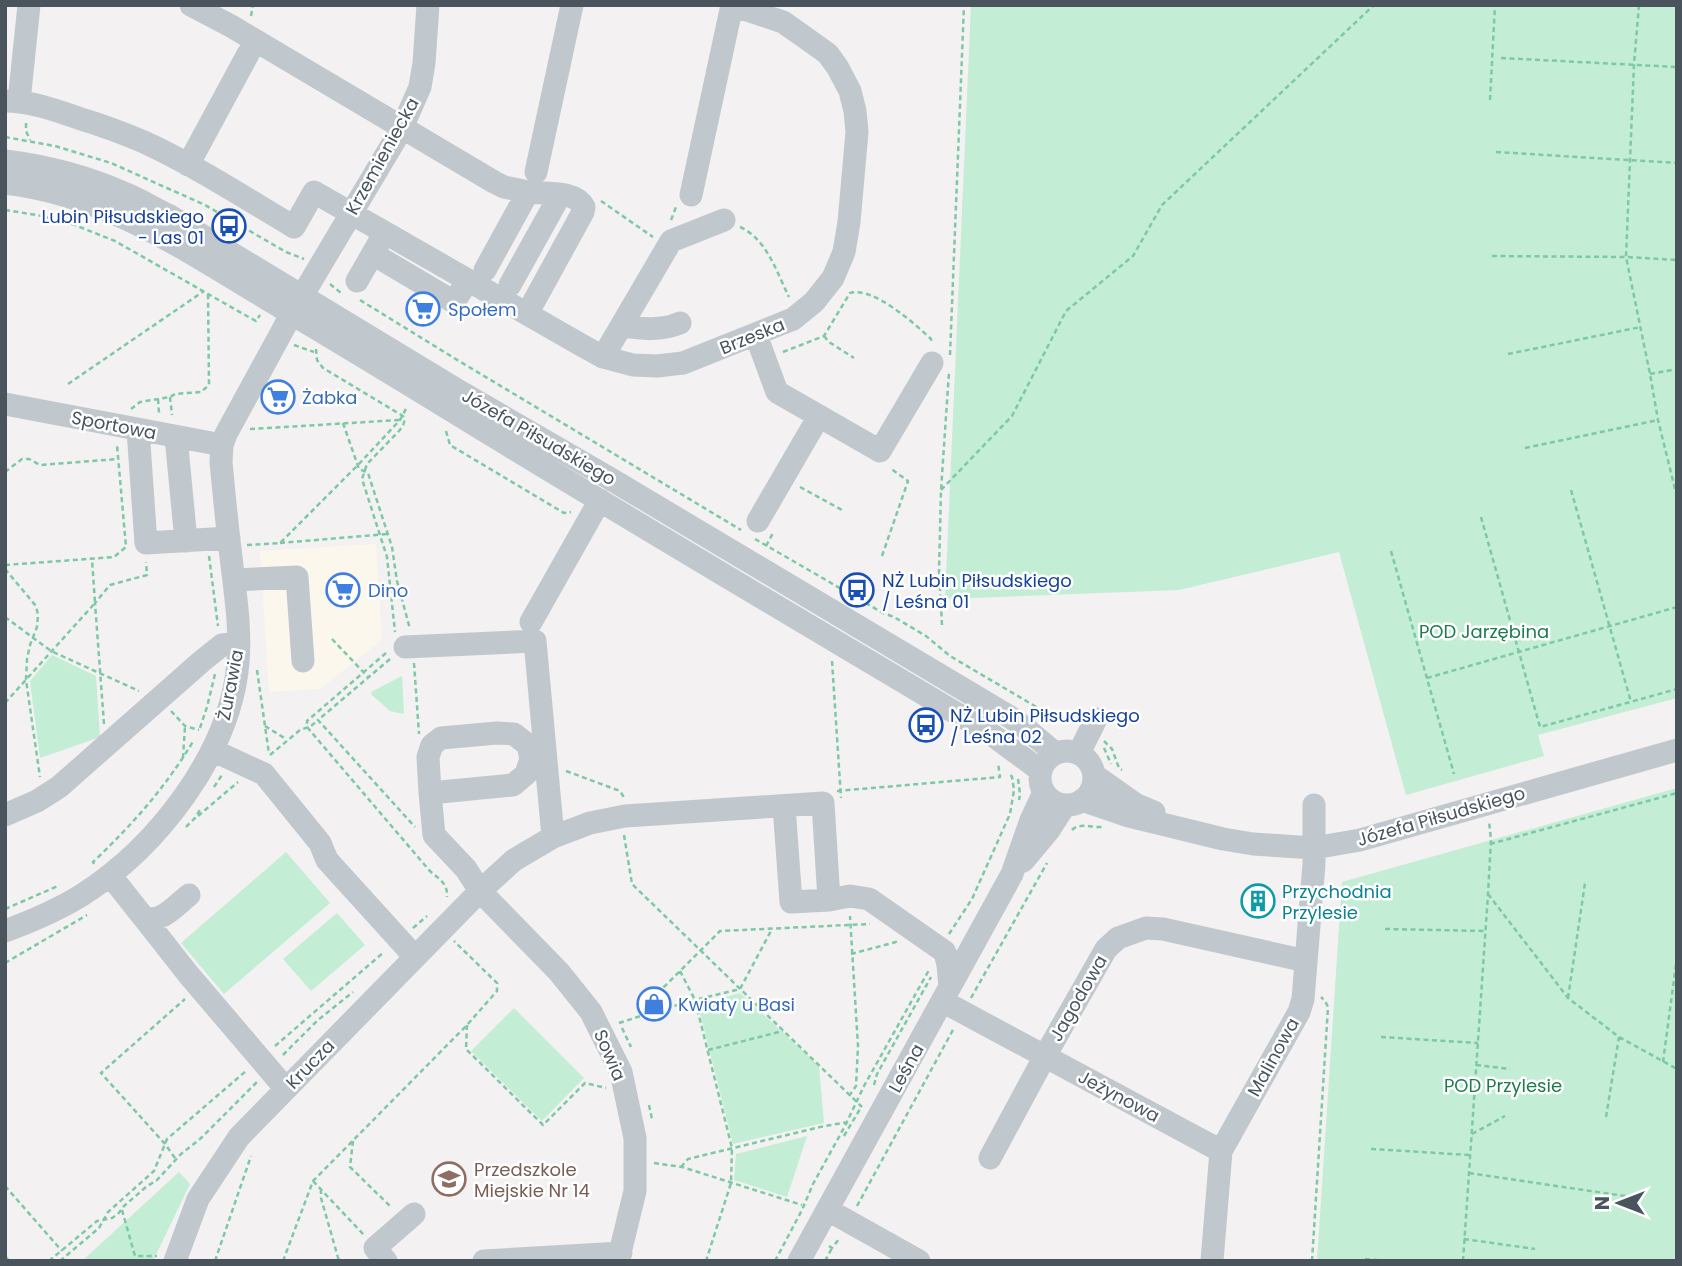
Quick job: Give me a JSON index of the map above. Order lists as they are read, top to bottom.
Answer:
{
  "streets": {
    "street": [
      "Krzemieniecka",
      "Brzeska",
      "Sportowa",
      "Józefa Piłsudskiego",
      "Żurawia",
      "Jagodowa",
      "Sowia",
      "Malinowa",
      "Krucza",
      "Leśna",
      "Jeżynowa"
    ]
  },
  "crossings": [
    ["Krzemieniecka", "Brzeska"],
    ["Krzemieniecka", "Józefa Piłsudskiego"],
    ["Krzemieniecka", "Żurawia"],
    ["Sportowa", "Żurawia"],
    ["Józefa Piłsudskiego", "Żurawia"],
    ["Józefa Piłsudskiego", "Malinowa"],
    ["Józefa Piłsudskiego", "Leśna"],
    ["Jagodowa", "Malinowa"],
    ["Jagodowa", "Jeżynowa"],
    ["Sowia", "Krucza"],
    ["Malinowa", "Jeżynowa"],
    ["Leśna", "Jeżynowa"]
  ],
  "parks": ["POD Jarzębina", "POD Przylesie"],
  "places": {
    "bus stop": ["Lubin Piłsudskiego - Las 01", "NŻ Lubin Piłsudskiego / Leśna 01", "NŻ Lubin Piłsudskiego / Leśna 02"],
    "supermarket": ["Społem", "Żabka", "Dino"],
    "building": ["Przychodnia Przylesie"],
    "shop": ["Kwiaty u Basi"],
    "school or university": ["Przedszkole Miejskie Nr 14"]
  },
  "north": "left"
}
